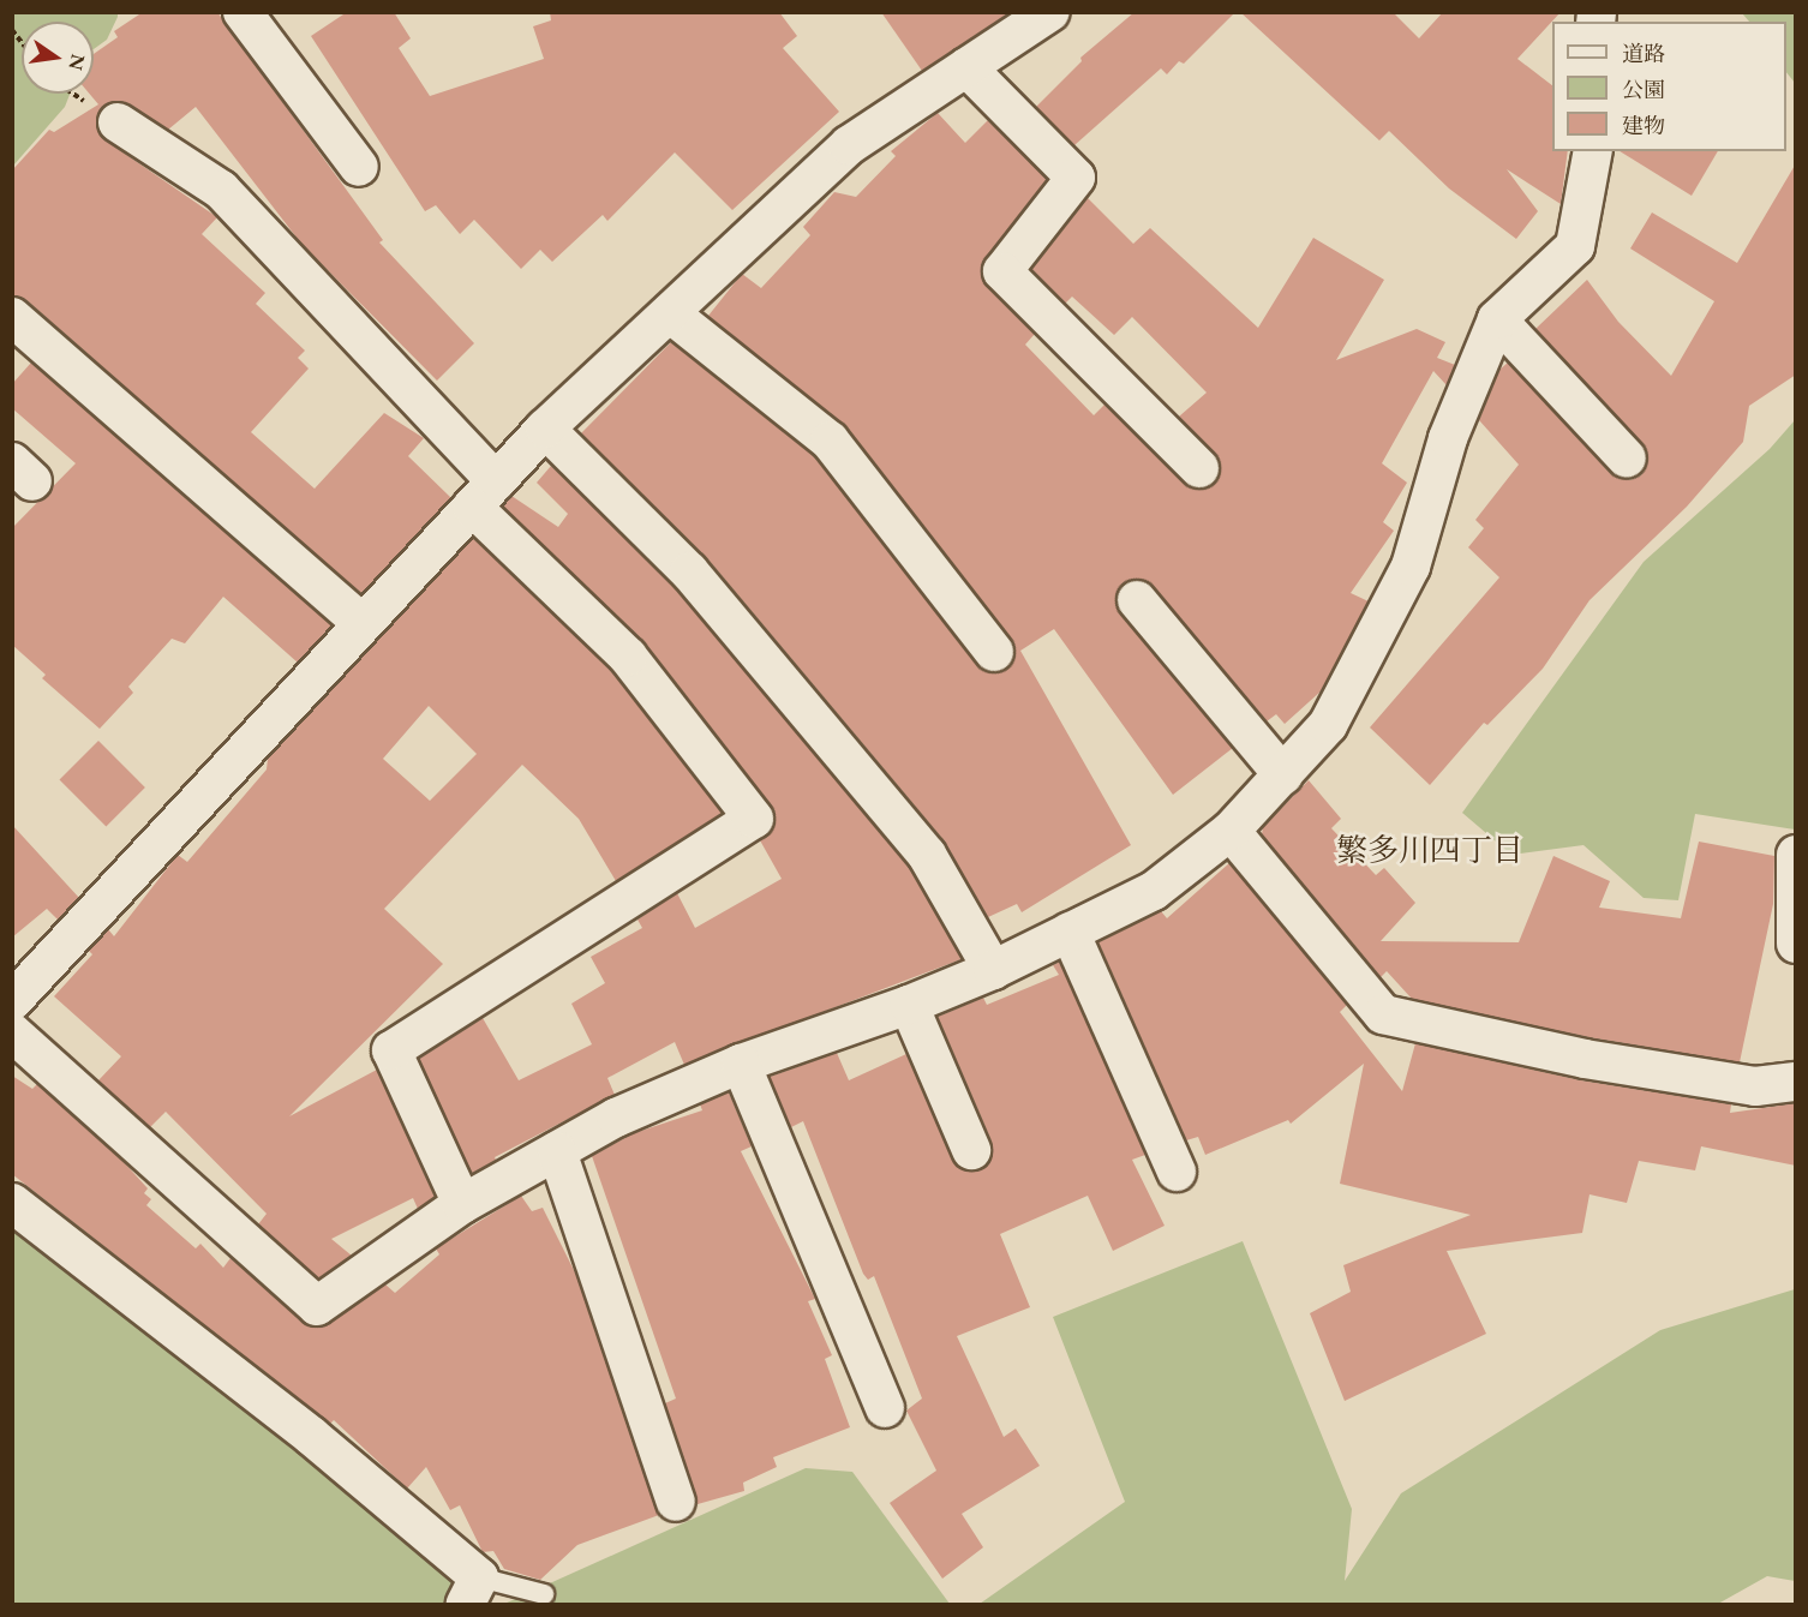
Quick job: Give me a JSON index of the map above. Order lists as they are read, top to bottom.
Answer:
{
  "districts": ["繁多川四丁目"],
  "legend": ["道路", "公園", "建物"],
  "north": "right"
}
